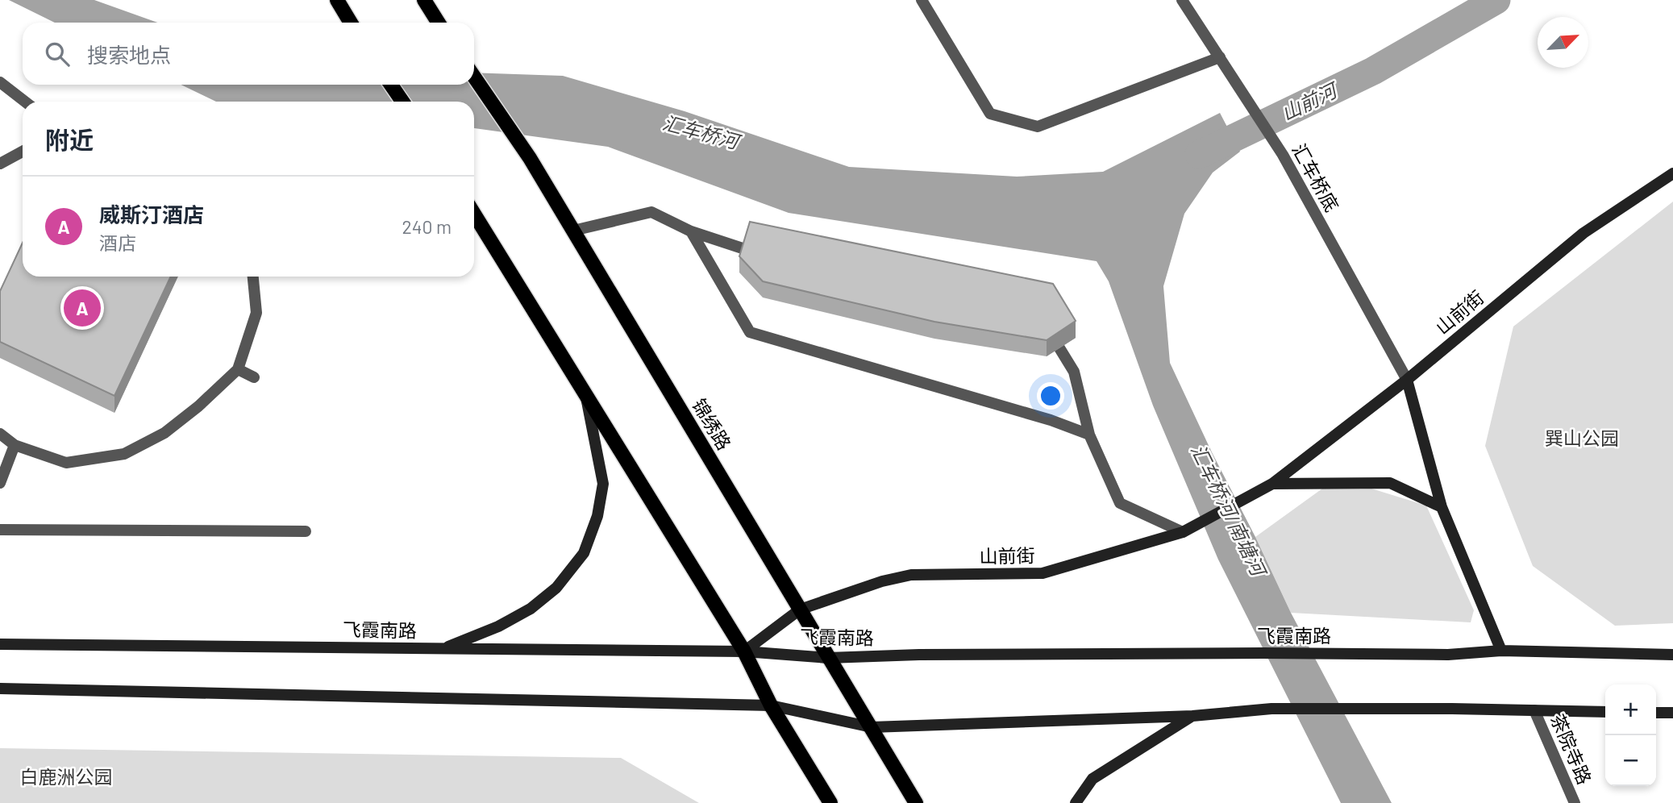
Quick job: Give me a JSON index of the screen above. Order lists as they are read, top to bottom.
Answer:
{
  "streets": {
    "main road": ["山前街", "锦绣路", "飞霞南路"],
    "street": ["汇车桥底", "茶院寺路"]
  },
  "crossings": [
    ["汇车桥底", "山前街"],
    ["山前街", "锦绣路"],
    ["山前街", "飞霞南路"],
    ["锦绣路", "飞霞南路"]
  ],
  "water": ["山前河", "汇车桥河", "汇车桥河/南塘河"],
  "parks": ["巽山公园", "白鹿洲公园"],
  "north": "top right",
  "page": {
    "search": "搜索地点",
    "heading": "附近",
    "list": [
      {
        "mark": "A",
        "name": "威斯汀酒店",
        "note": "酒店",
        "value": "240 m"
      }
    ],
    "pins": "A",
    "map_buttons": ["+", "−"]
  }
}
